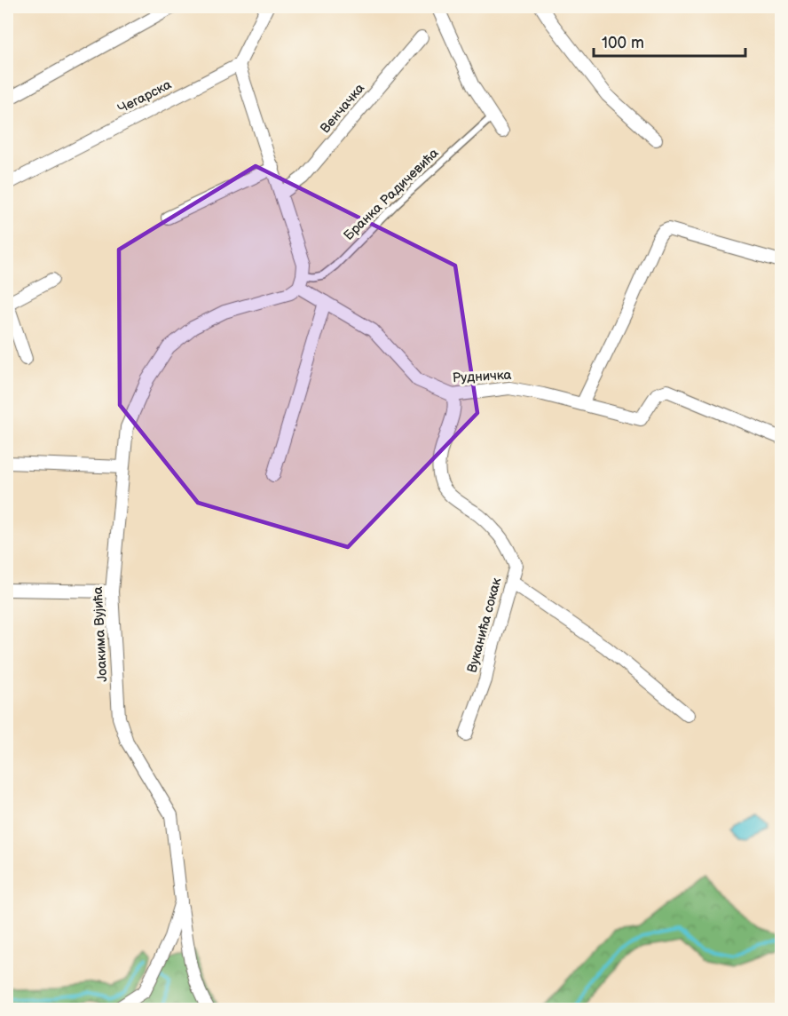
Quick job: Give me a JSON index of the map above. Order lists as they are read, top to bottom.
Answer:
{
  "streets": {
    "street": [
      "Чегарска",
      "Венчачка",
      "Рудничка",
      "Вуканића сокак",
      "Јоакима Вујића"
    ],
    "lane": ["Бранка Радичевића"]
  },
  "crossings": [
    ["Бранка Радичевића", "Рудничка"],
    ["Бранка Радичевића", "Јоакима Вујића"],
    ["Рудничка", "Вуканића сокак"],
    ["Рудничка", "Јоакима Вујића"]
  ],
  "scale_bar": "100 m"
}
